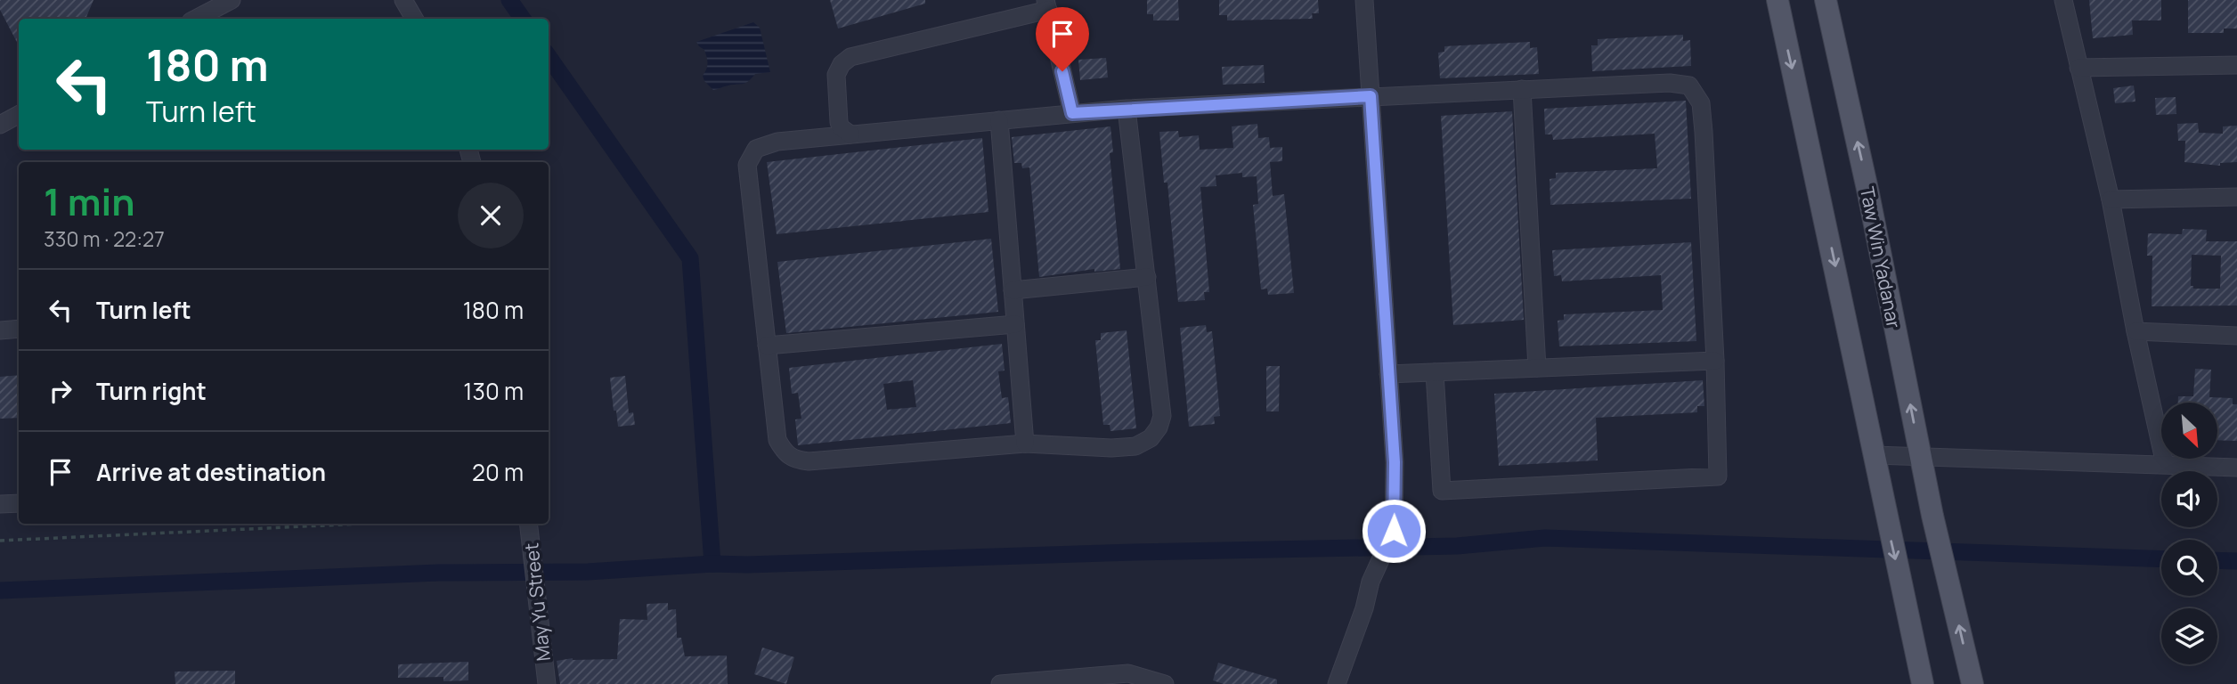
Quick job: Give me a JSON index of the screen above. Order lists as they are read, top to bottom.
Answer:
{
  "streets": {
    "main road": ["Taw Win Yadanar"],
    "street": ["May Yu Street"]
  },
  "north": "bottom right",
  "page": {
    "turn": ["180 m", "Turn left"],
    "heading": ["1 min", "330 m · 22:27"],
    "list": [
      {
        "name": "Turn left",
        "value": "180 m"
      },
      {
        "name": "Turn right",
        "value": "130 m"
      },
      {
        "name": "Arrive at destination",
        "value": "20 m"
      }
    ]
  }
}
